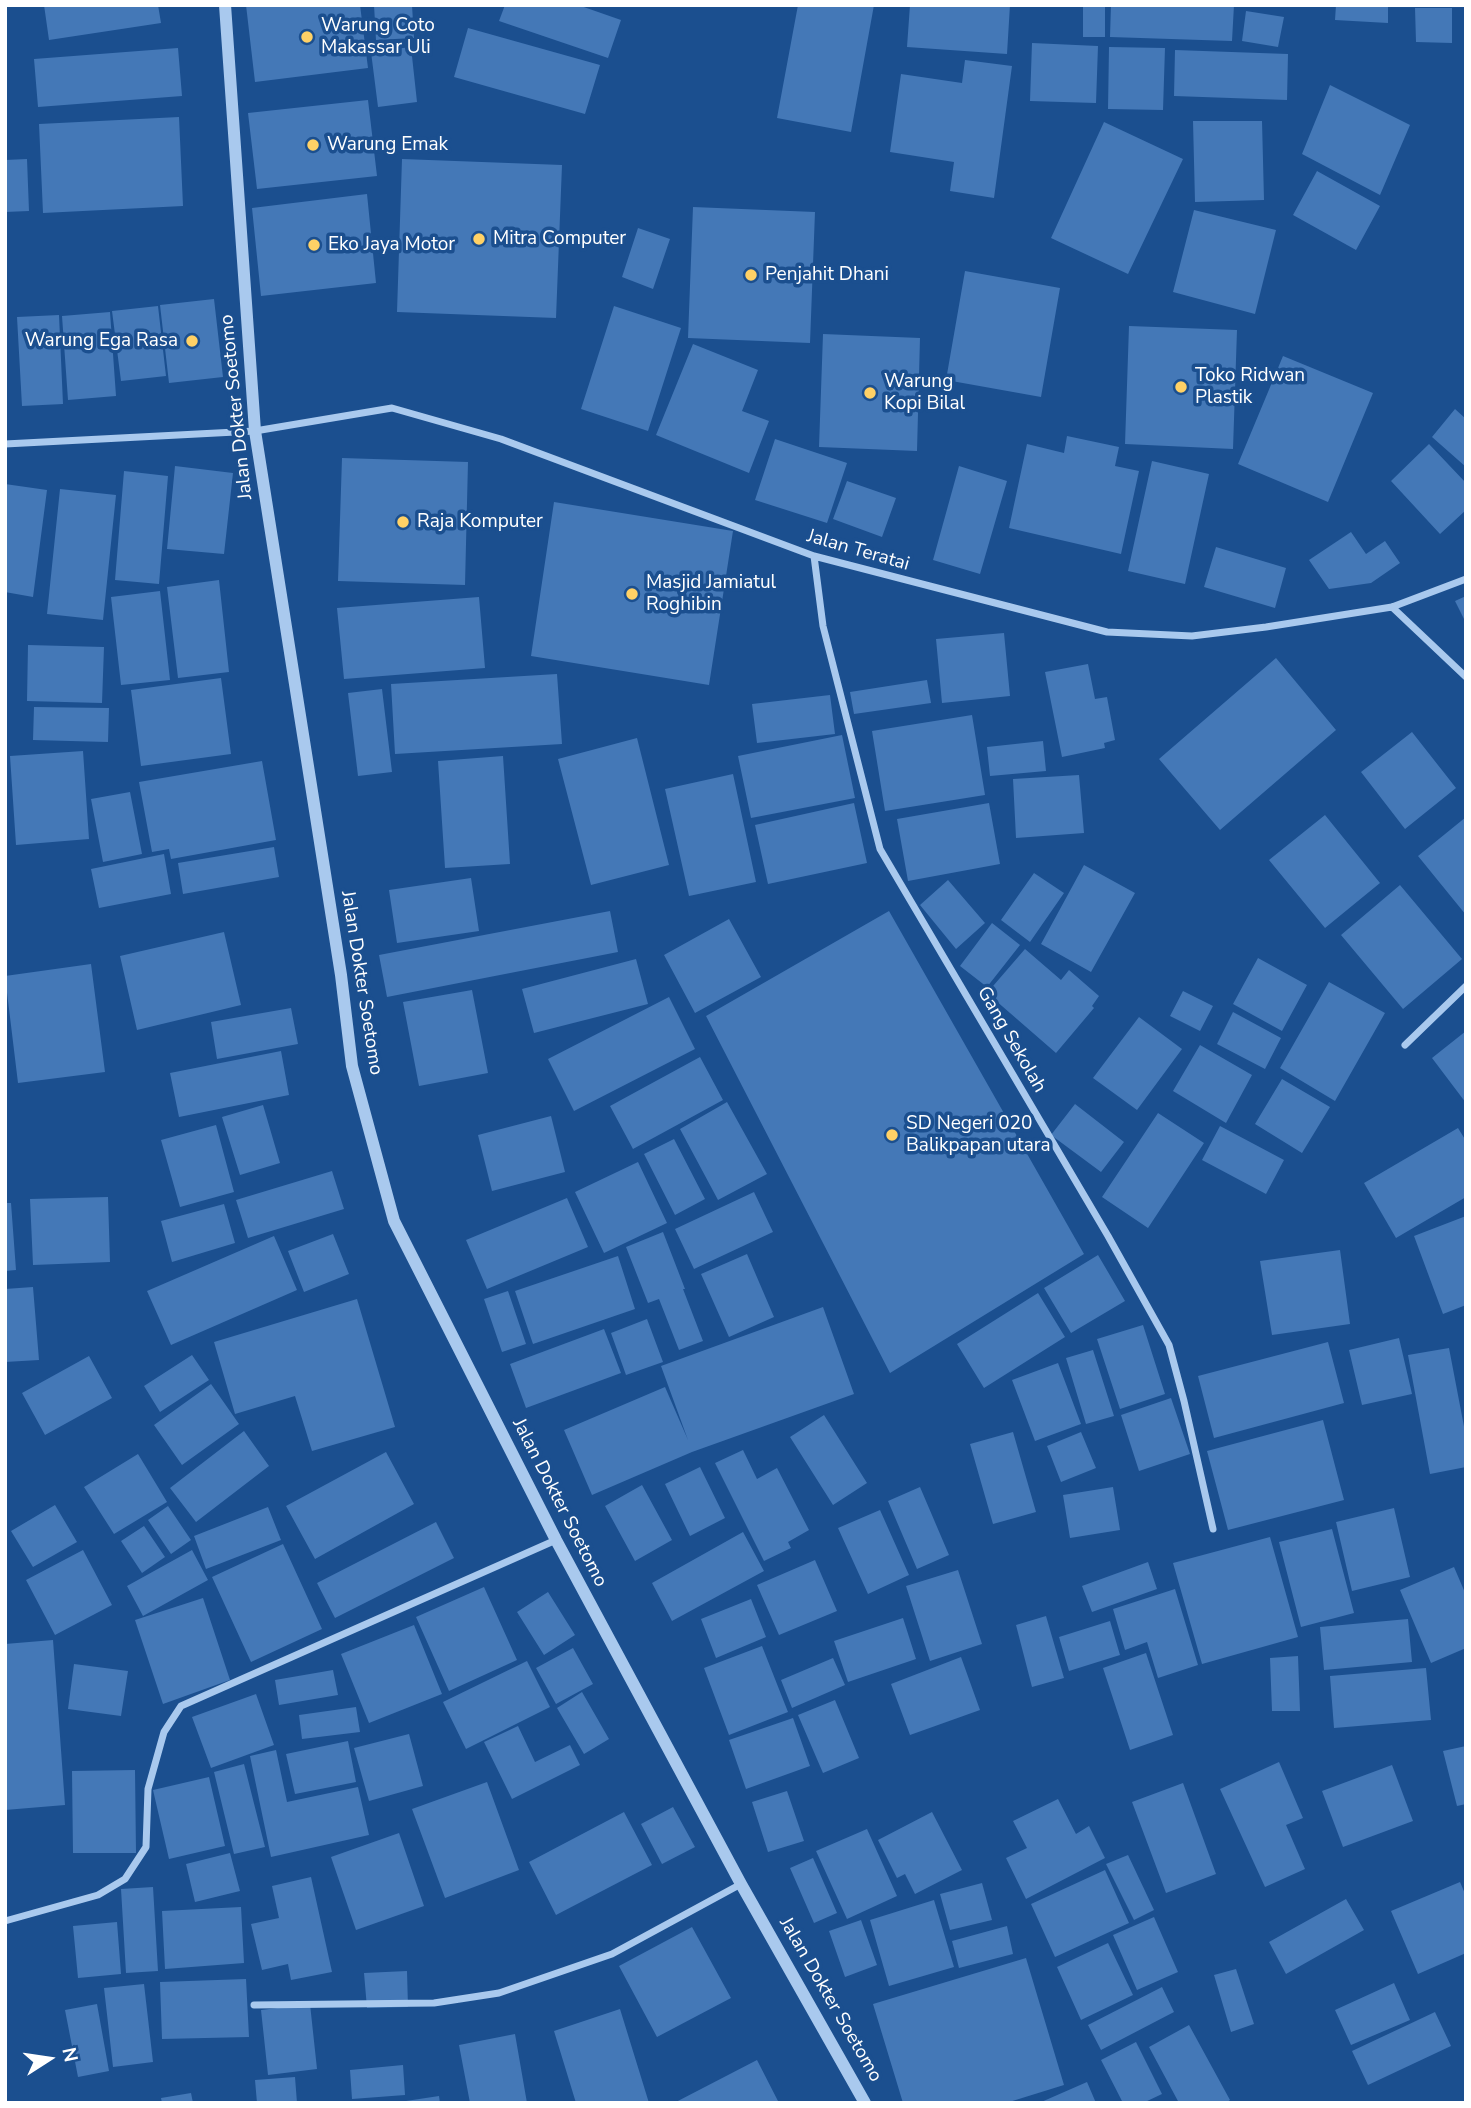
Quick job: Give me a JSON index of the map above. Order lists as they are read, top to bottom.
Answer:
{
  "streets": {
    "street": ["Jalan Dokter Soetomo", "Jalan Teratai", "Gang Sekolah"]
  },
  "crossings": [
    ["Jalan Dokter Soetomo", "Jalan Teratai"],
    ["Jalan Teratai", "Gang Sekolah"]
  ],
  "places": [
    "Warung Coto Makassar Uli",
    "Warung Emak",
    "Mitra Computer",
    "Eko Jaya Motor",
    "Penjahit Dhani",
    "Warung Ega Rasa",
    "Toko Ridwan Plastik",
    "Warung Kopi Bilal",
    "Raja Komputer",
    "Masjid Jamiatul Roghibin",
    "SD Negeri 020 Balikpapan utara"
  ],
  "north": "right"
}
